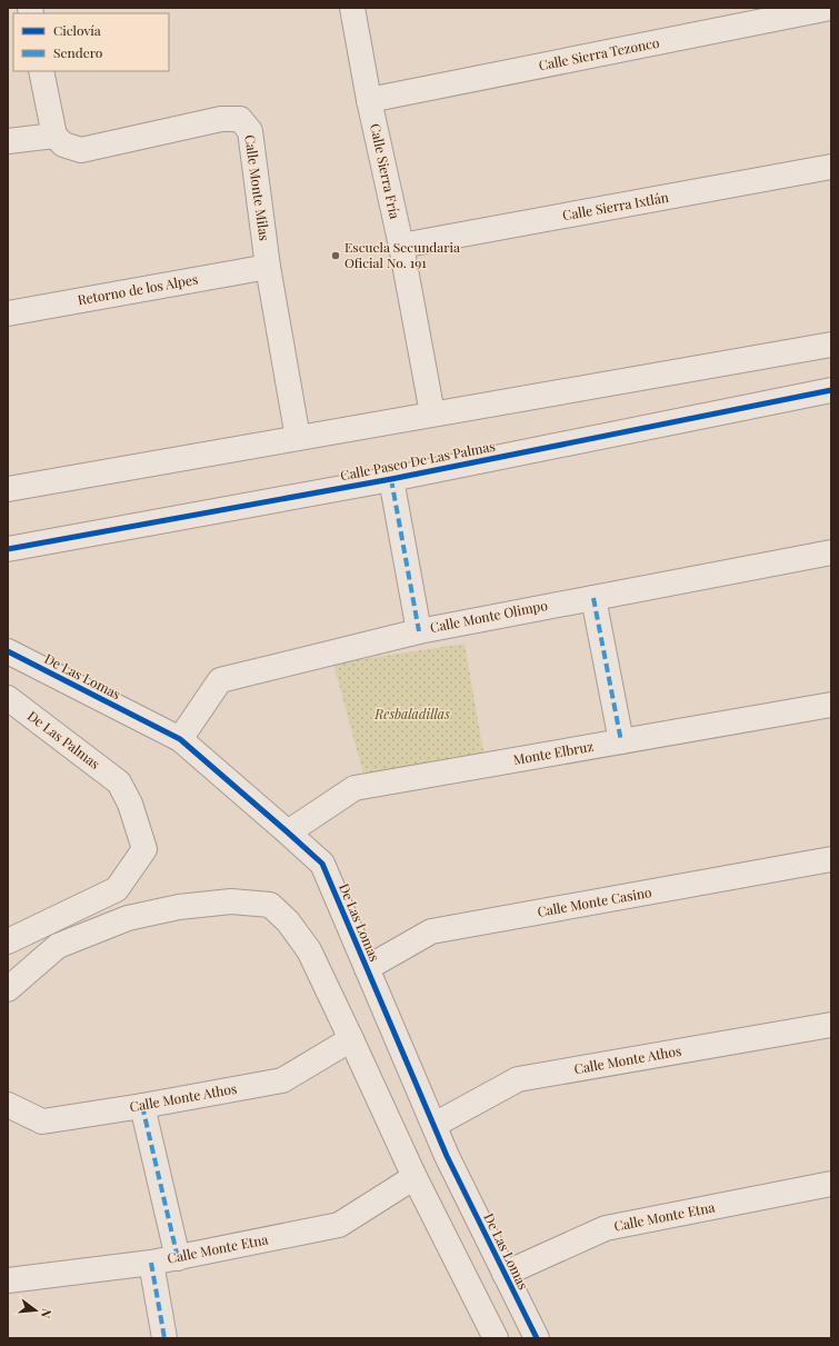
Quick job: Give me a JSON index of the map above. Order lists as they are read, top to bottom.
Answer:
{
  "streets": {
    "street": [
      "Calle Sierra Tezonco",
      "Calle Sierra Fría",
      "Calle Monte Milas",
      "Calle Sierra Ixtlán",
      "Retorno de los Alpes",
      "Calle Paseo De Las Palmas",
      "Calle Monte Olimpo",
      "De Las Lomas",
      "De Las Palmas",
      "Monte Elbruz",
      "Calle Monte Casino",
      "Calle Monte Athos",
      "Calle Monte Etna"
    ]
  },
  "crossings": [
    ["Calle Sierra Tezonco", "Calle Sierra Fría"],
    ["Calle Sierra Fría", "Calle Sierra Ixtlán"],
    ["Calle Monte Milas", "Retorno de los Alpes"],
    ["Calle Monte Olimpo", "De Las Lomas"],
    ["De Las Lomas", "Monte Elbruz"],
    ["De Las Lomas", "Calle Monte Casino"],
    ["De Las Lomas", "Calle Monte Athos"],
    ["De Las Lomas", "Calle Monte Etna"]
  ],
  "parks": ["Resbaladillas"],
  "places": ["Escuela Secundaria Oficial No. 191"],
  "legend": ["Ciclovía", "Sendero"],
  "north": "right"
}
